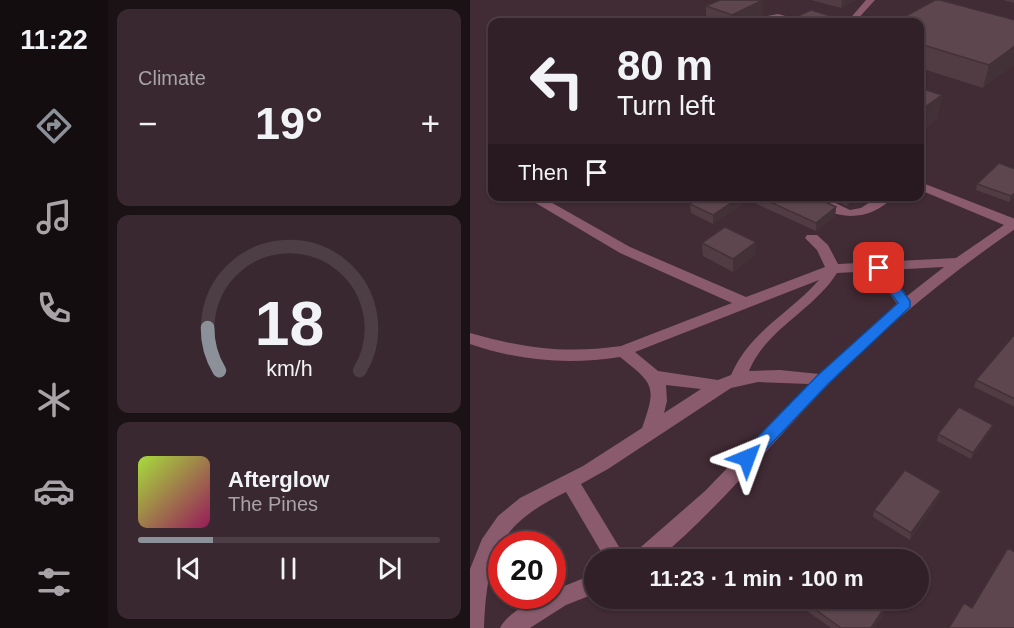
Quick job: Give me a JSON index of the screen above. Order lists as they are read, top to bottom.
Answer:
{
  "page": {
    "tabs": "11:22",
    "tile": "Climate",
    "turn": ["80 m", "Turn left"],
    "heat": ["−", "19°", "+"],
    "then": "Then",
    "song": ["Afterglow", "The Pines"],
    "limit": "20",
    "trip": "11:23 · 1 min · 100 m",
    "gauge": ["18", "km/h"]
  }
}
